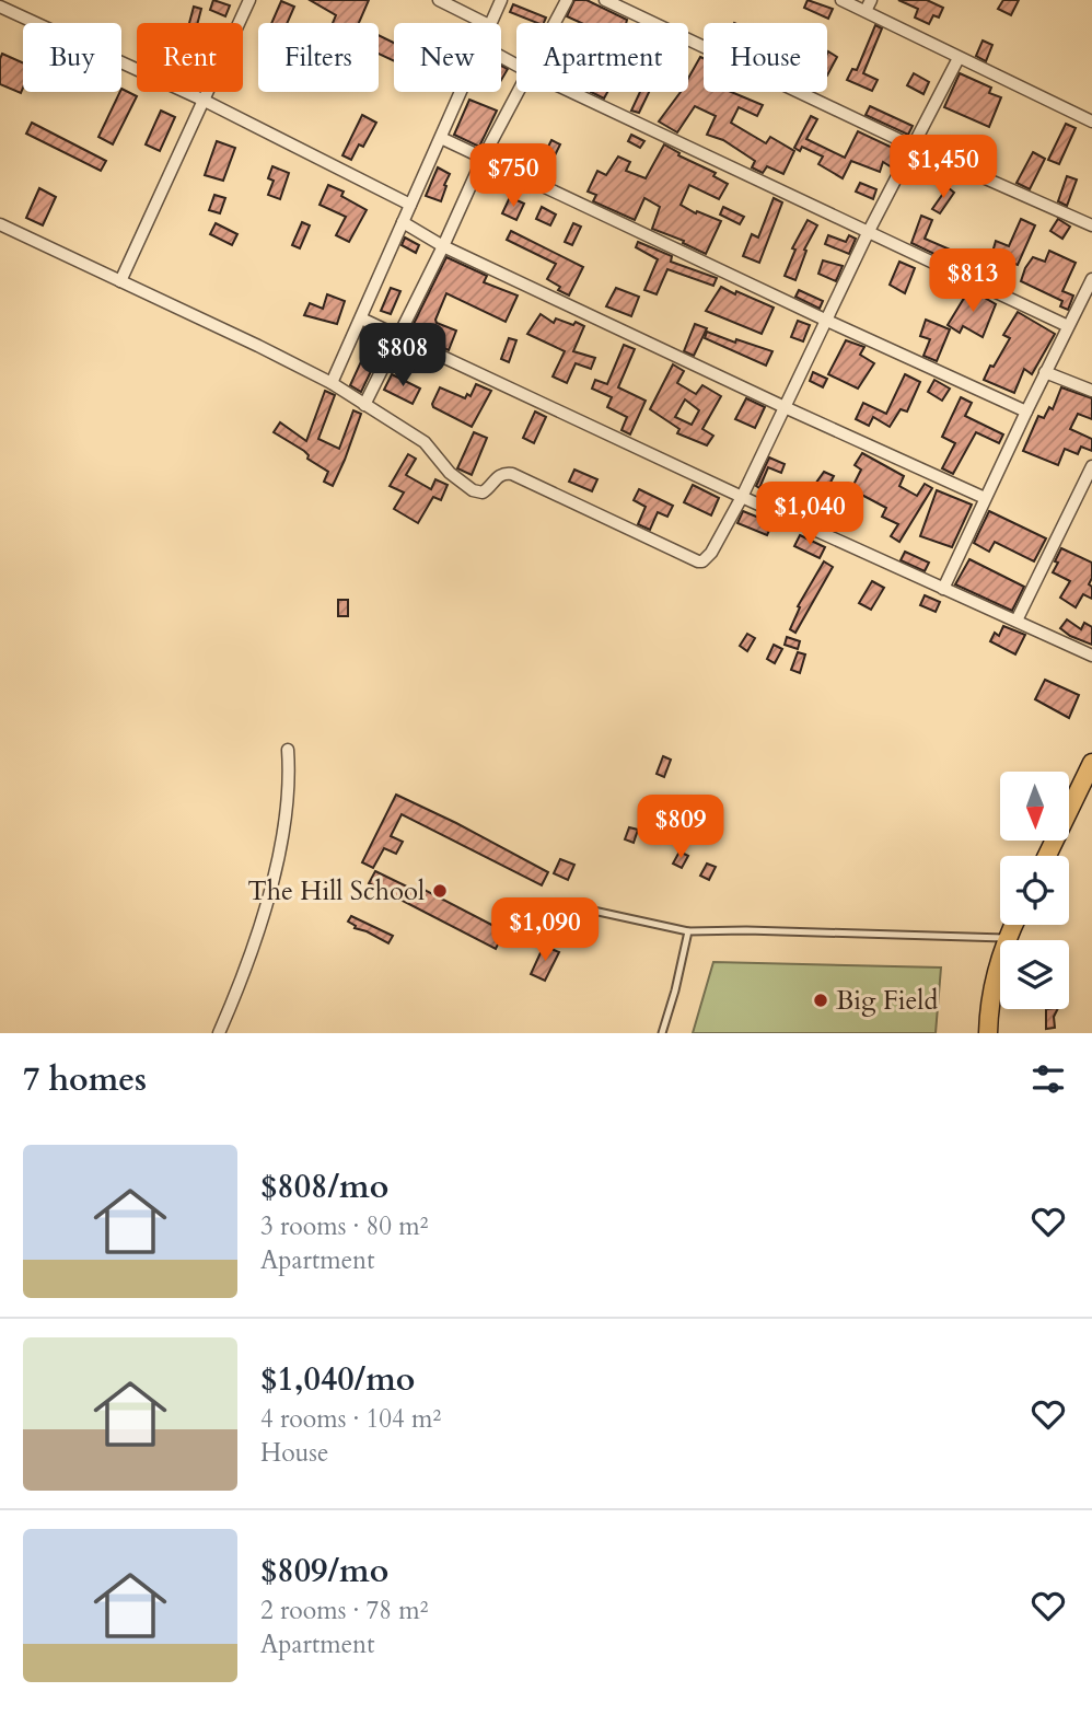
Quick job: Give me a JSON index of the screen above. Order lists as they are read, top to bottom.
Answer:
{
  "places": ["The Hill School", "Big Field"],
  "north": "bottom",
  "page": {
    "chip": [
      "Buy",
      "Rent",
      "Filters",
      "New",
      "Apartment",
      "House"
    ],
    "price": [
      "$1,450",
      "$750",
      "$813",
      "$808",
      "$1,040",
      "$809",
      "$1,090"
    ],
    "heading": "7 homes",
    "list": [
      {
        "name": "$808/mo",
        "note": "3 rooms · 80 m² · Apartment"
      },
      {
        "name": "$1,040/mo",
        "note": "4 rooms · 104 m² · House"
      },
      {
        "name": "$809/mo",
        "note": "2 rooms · 78 m² · Apartment"
      }
    ]
  }
}
